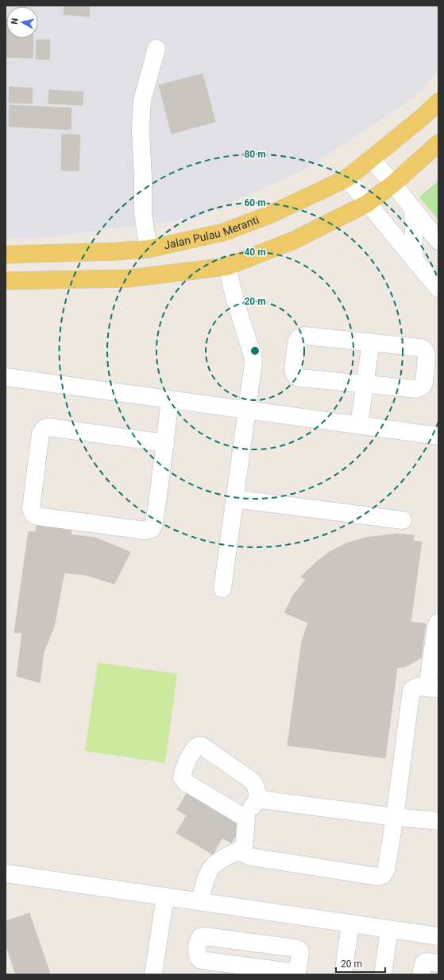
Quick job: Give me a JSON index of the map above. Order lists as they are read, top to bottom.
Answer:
{
  "streets": {
    "main road": ["Jalan Pulau Meranti"]
  },
  "scale_bar": "20 m",
  "north": "left",
  "rings": [
    "80 m",
    "60 m",
    "40 m",
    "20 m"
  ]
}
